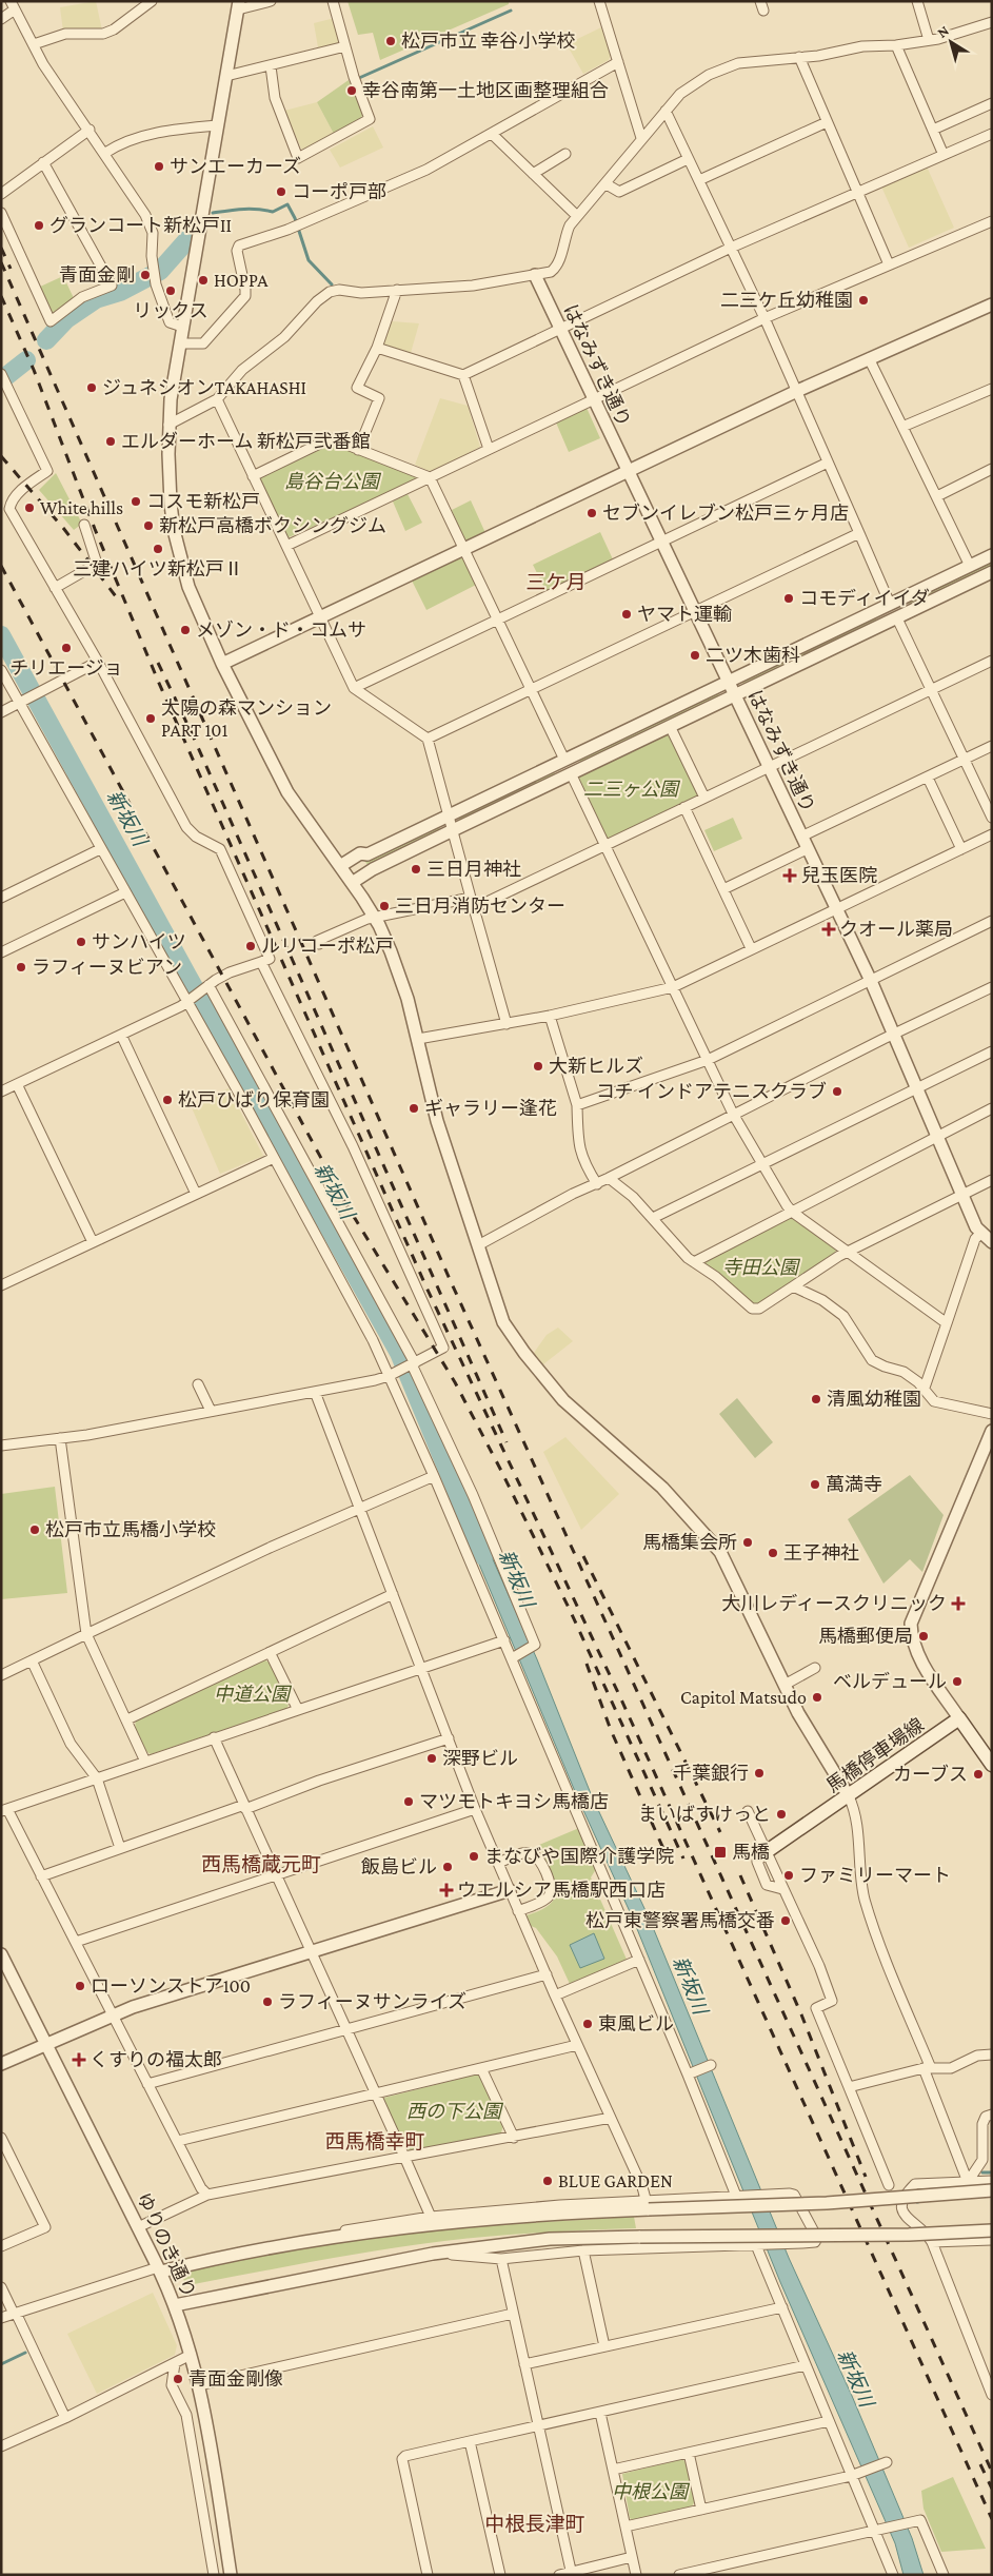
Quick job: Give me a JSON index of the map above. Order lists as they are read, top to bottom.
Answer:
{
  "streets": {
    "main road": ["馬橋停車場線"],
    "street": ["はなみずき通り", "ゆりのき通り"]
  },
  "districts": [
    "三ケ月",
    "西馬橋蔵元町",
    "西馬橋幸町",
    "中根長津町"
  ],
  "water": ["新坂川"],
  "parks": [
    "島谷台公園",
    "二三ヶ公園",
    "寺田公園",
    "中道公園",
    "西の下公園",
    "中根公園"
  ],
  "places": {
    "other": [
      "松戸市立 幸谷小学校",
      "幸谷南第一土地区画整理組合",
      "サンエーカーズ",
      "コーポ戸部",
      "グランコート新松戸II",
      "青面金剛",
      "HOPPA",
      "リックス",
      "二三ケ丘幼稚園",
      "ジュネシオンTAKAHASHI",
      "エルダーホーム 新松戸弐番館",
      "コスモ新松戸",
      "White hills",
      "セブンイレブン松戸三ヶ月店",
      "新松戸高橋ボクシングジム",
      "三建ハイツ新松戸Ⅱ",
      "コモディイイダ",
      "ヤマト運輸",
      "メゾン・ド・コムサ",
      "チリエージョ",
      "二ツ木歯科",
      "太陽の森マンション PART 101",
      "三日月神社",
      "三日月消防センター",
      "サンハイツ",
      "ルリコーポ松戸",
      "ラフィーヌビアン",
      "大新ヒルズ",
      "コチ インドアテニスクラブ",
      "松戸ひばり保育園",
      "ギャラリー逢花",
      "清風幼稚園",
      "萬満寺",
      "松戸市立馬橋小学校",
      "馬橋集会所",
      "王子神社",
      "馬橋郵便局",
      "ベルデュール",
      "Capitol Matsudo",
      "深野ビル",
      "千葉銀行",
      "カーブス",
      "マツモトキヨシ馬橋店",
      "まいばすけっと",
      "まなびや国際介護学院",
      "飯島ビル",
      "ファミリーマート",
      "松戸東警察署馬橋交番",
      "ローソンストア100",
      "ラフィーヌサンライズ",
      "東風ビル",
      "BLUE GARDEN",
      "青面金剛像"
    ],
    "health": [
      "兒玉医院",
      "クオール薬局",
      "大川レディースクリニック",
      "ウエルシア馬橋駅西口店",
      "くすりの福太郎"
    ],
    "transit": ["馬橋"]
  },
  "north": "top left"
}
